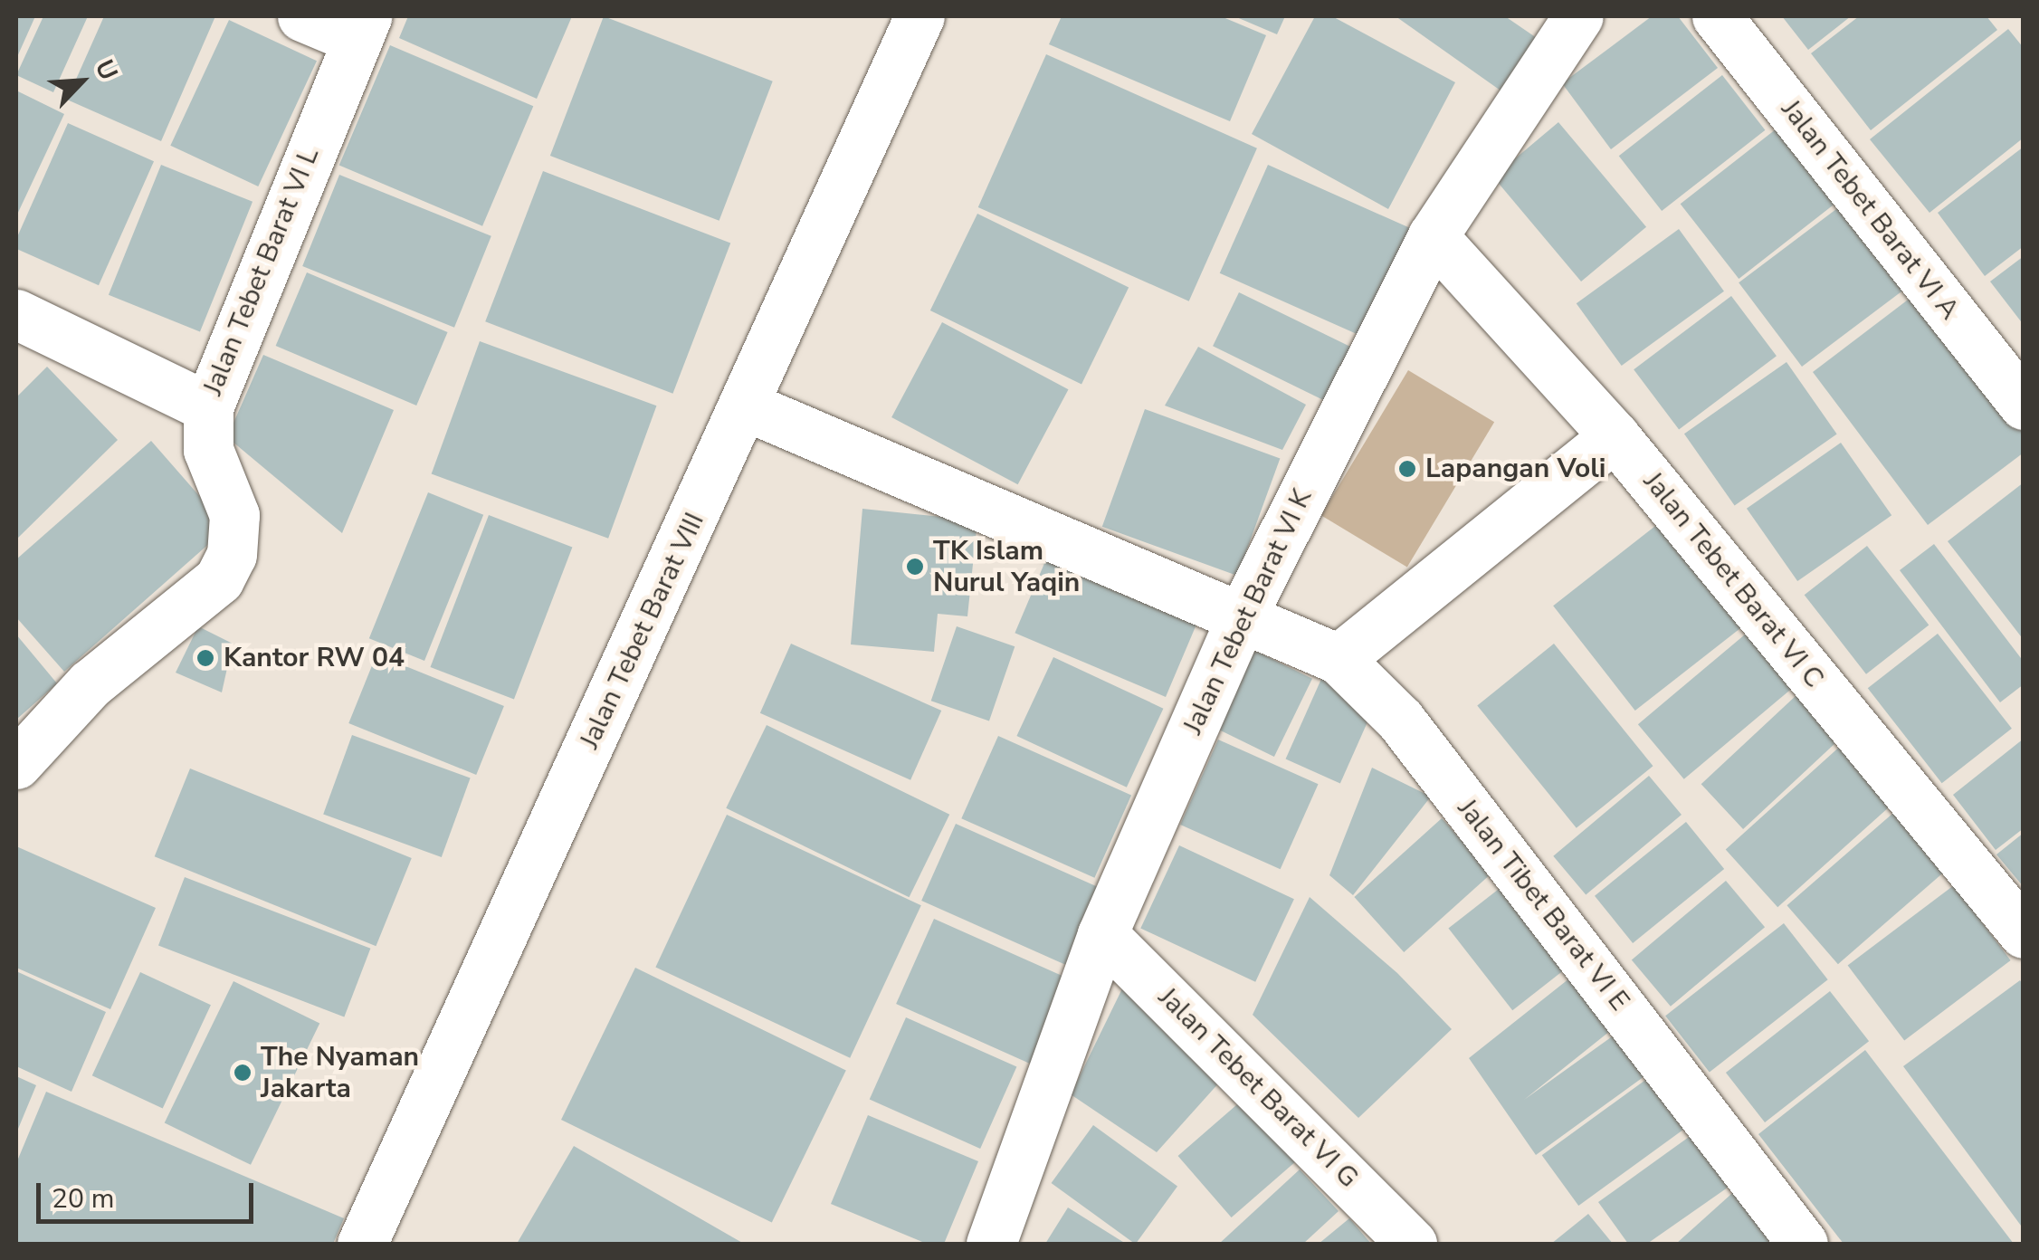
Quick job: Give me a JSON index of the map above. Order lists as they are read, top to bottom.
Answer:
{
  "streets": {
    "street": [
      "Jalan Tebet Barat VI A",
      "Jalan Tebet Barat VI L",
      "Jalan Tebet Barat VI C",
      "Jalan Tebet Barat VI K",
      "Jalan Tebet Barat VIII",
      "Jalan Tibet Barat VI E",
      "Jalan Tebet Barat VI G"
    ]
  },
  "crossings": [
    ["Jalan Tebet Barat VI C", "Jalan Tebet Barat VI K"],
    ["Jalan Tebet Barat VI K", "Jalan Tibet Barat VI E"],
    ["Jalan Tebet Barat VI K", "Jalan Tebet Barat VI G"],
    ["Jalan Tebet Barat VIII", "Jalan Tibet Barat VI E"]
  ],
  "places": [
    "Lapangan Voli",
    "TK Islam Nurul Yaqin",
    "Kantor RW 04",
    "The Nyaman Jakarta"
  ],
  "scale_bar": "20 m",
  "north": "top right"
}
